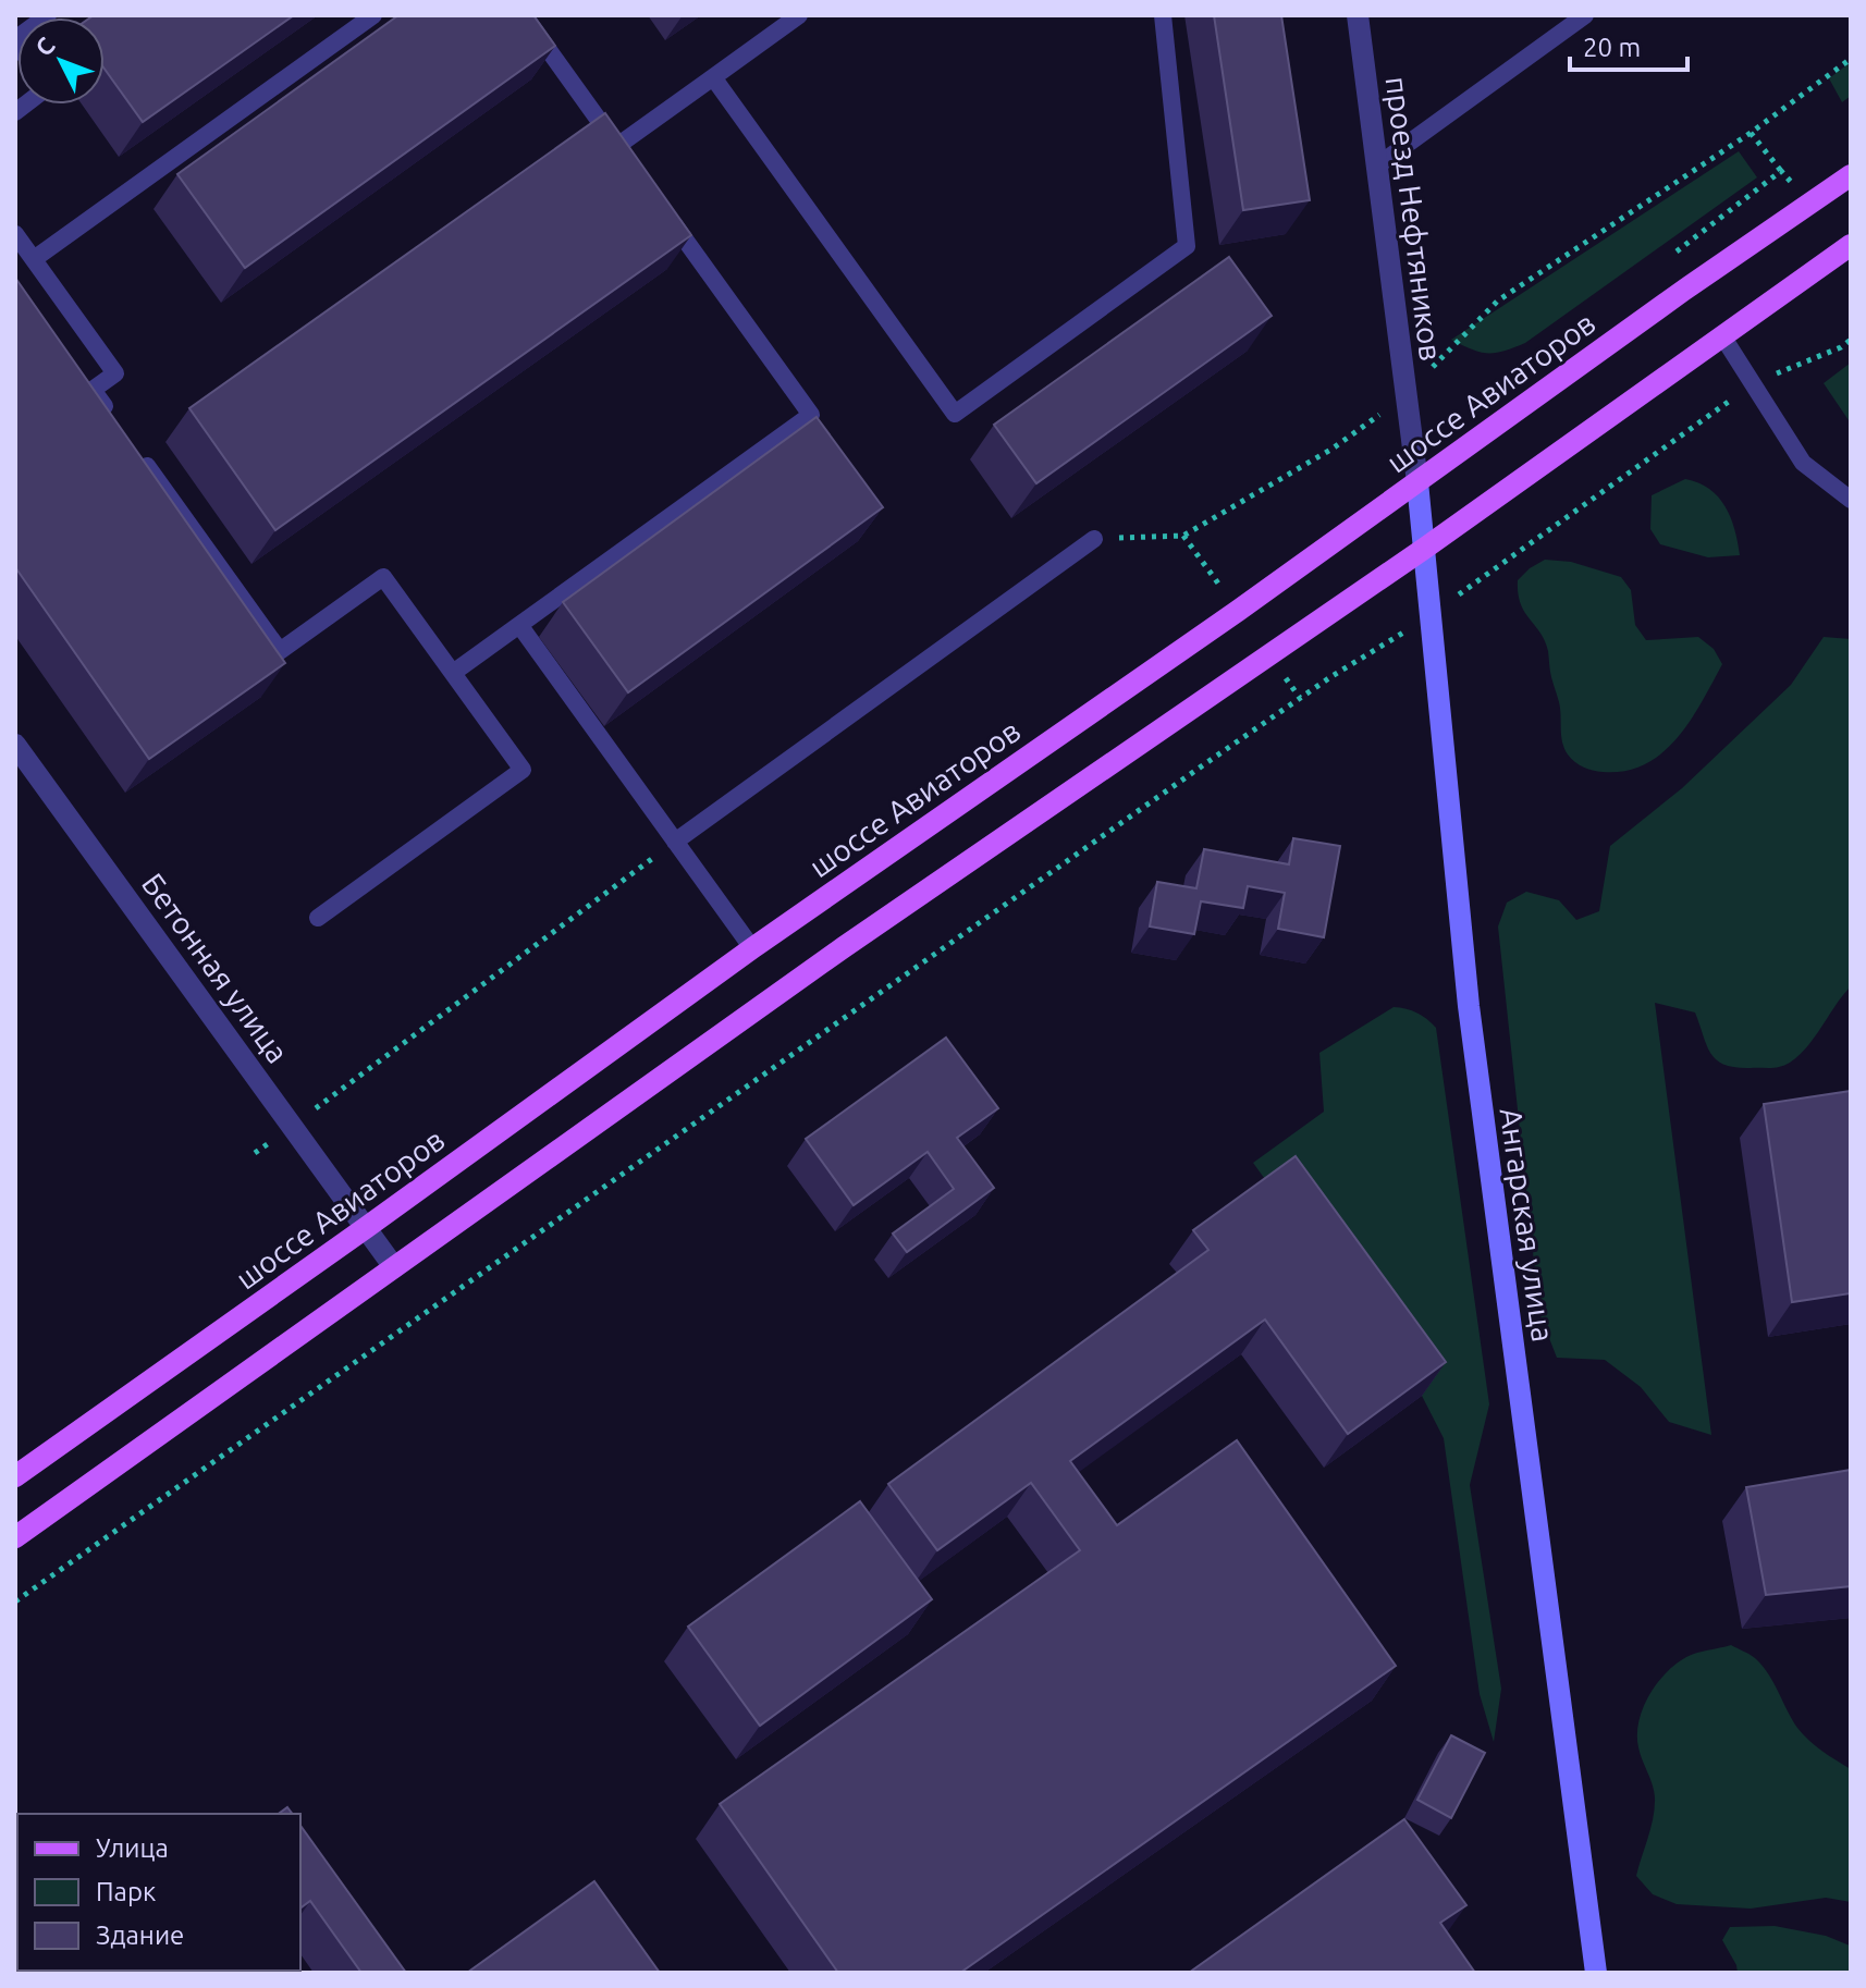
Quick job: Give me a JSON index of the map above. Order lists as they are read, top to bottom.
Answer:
{
  "streets": {
    "main road": ["шоссе Авиаторов", "Ангарская улица"],
    "street": ["проезд Нефтяников", "Бетонная улица"]
  },
  "crossings": [
    ["проезд Нефтяников", "шоссе Авиаторов"],
    ["проезд Нефтяников", "Ангарская улица"],
    ["шоссе Авиаторов", "Бетонная улица"],
    ["шоссе Авиаторов", "Ангарская улица"]
  ],
  "legend": ["Улица", "Парк", "Здание"],
  "scale_bar": "20 m",
  "north": "top left"
}
